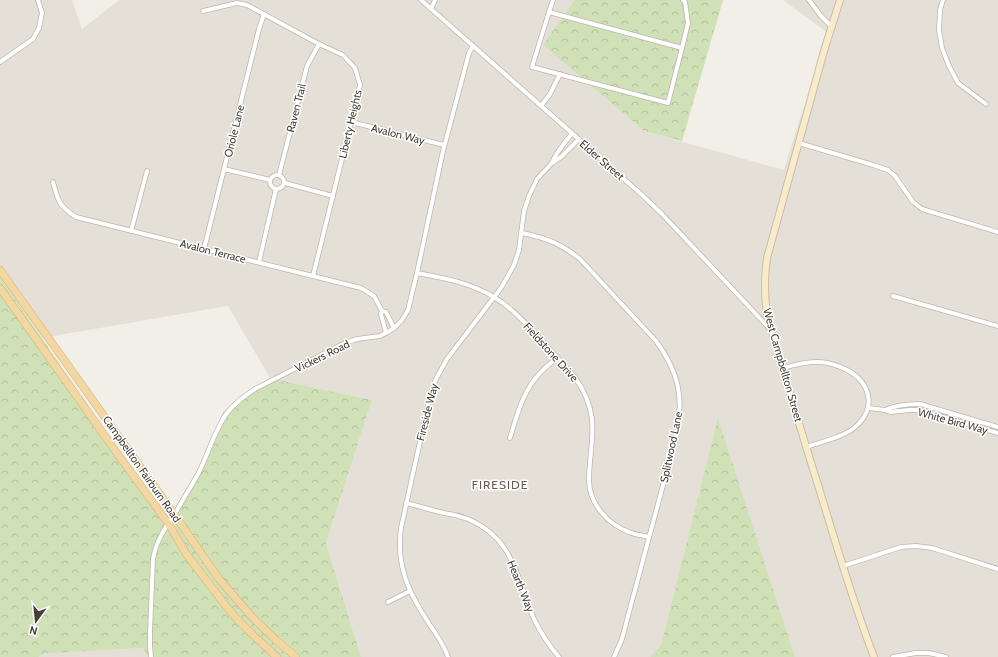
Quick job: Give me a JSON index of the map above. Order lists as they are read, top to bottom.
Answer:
{
  "streets": {
    "main road": ["West Campbellton Street", "Campbellton Fairburn Road"],
    "street": [
      "Raven Trail",
      "Liberty Heights",
      "Oriole Lane",
      "Avalon Way",
      "Elder Street",
      "Avalon Terrace",
      "Fieldstone Drive",
      "Vickers Road",
      "Fireside Way",
      "White Bird Way",
      "Splitwood Lane",
      "Hearth Way"
    ]
  },
  "crossings": [
    ["Raven Trail", "Liberty Heights"],
    ["Liberty Heights", "Oriole Lane"],
    ["Liberty Heights", "Avalon Way"],
    ["Liberty Heights", "Avalon Terrace"],
    ["Oriole Lane", "Avalon Terrace"],
    ["Avalon Way", "Vickers Road"],
    ["Elder Street", "Vickers Road"],
    ["Elder Street", "West Campbellton Street"],
    ["Elder Street", "Fireside Way"],
    ["Avalon Terrace", "Vickers Road"],
    ["Fieldstone Drive", "Vickers Road"],
    ["Fieldstone Drive", "Fireside Way"],
    ["Fieldstone Drive", "Splitwood Lane"],
    ["Vickers Road", "Campbellton Fairburn Road"],
    ["Fireside Way", "Splitwood Lane"],
    ["Fireside Way", "Hearth Way"]
  ],
  "districts": ["FIRESIDE"],
  "north": "bottom"
}
